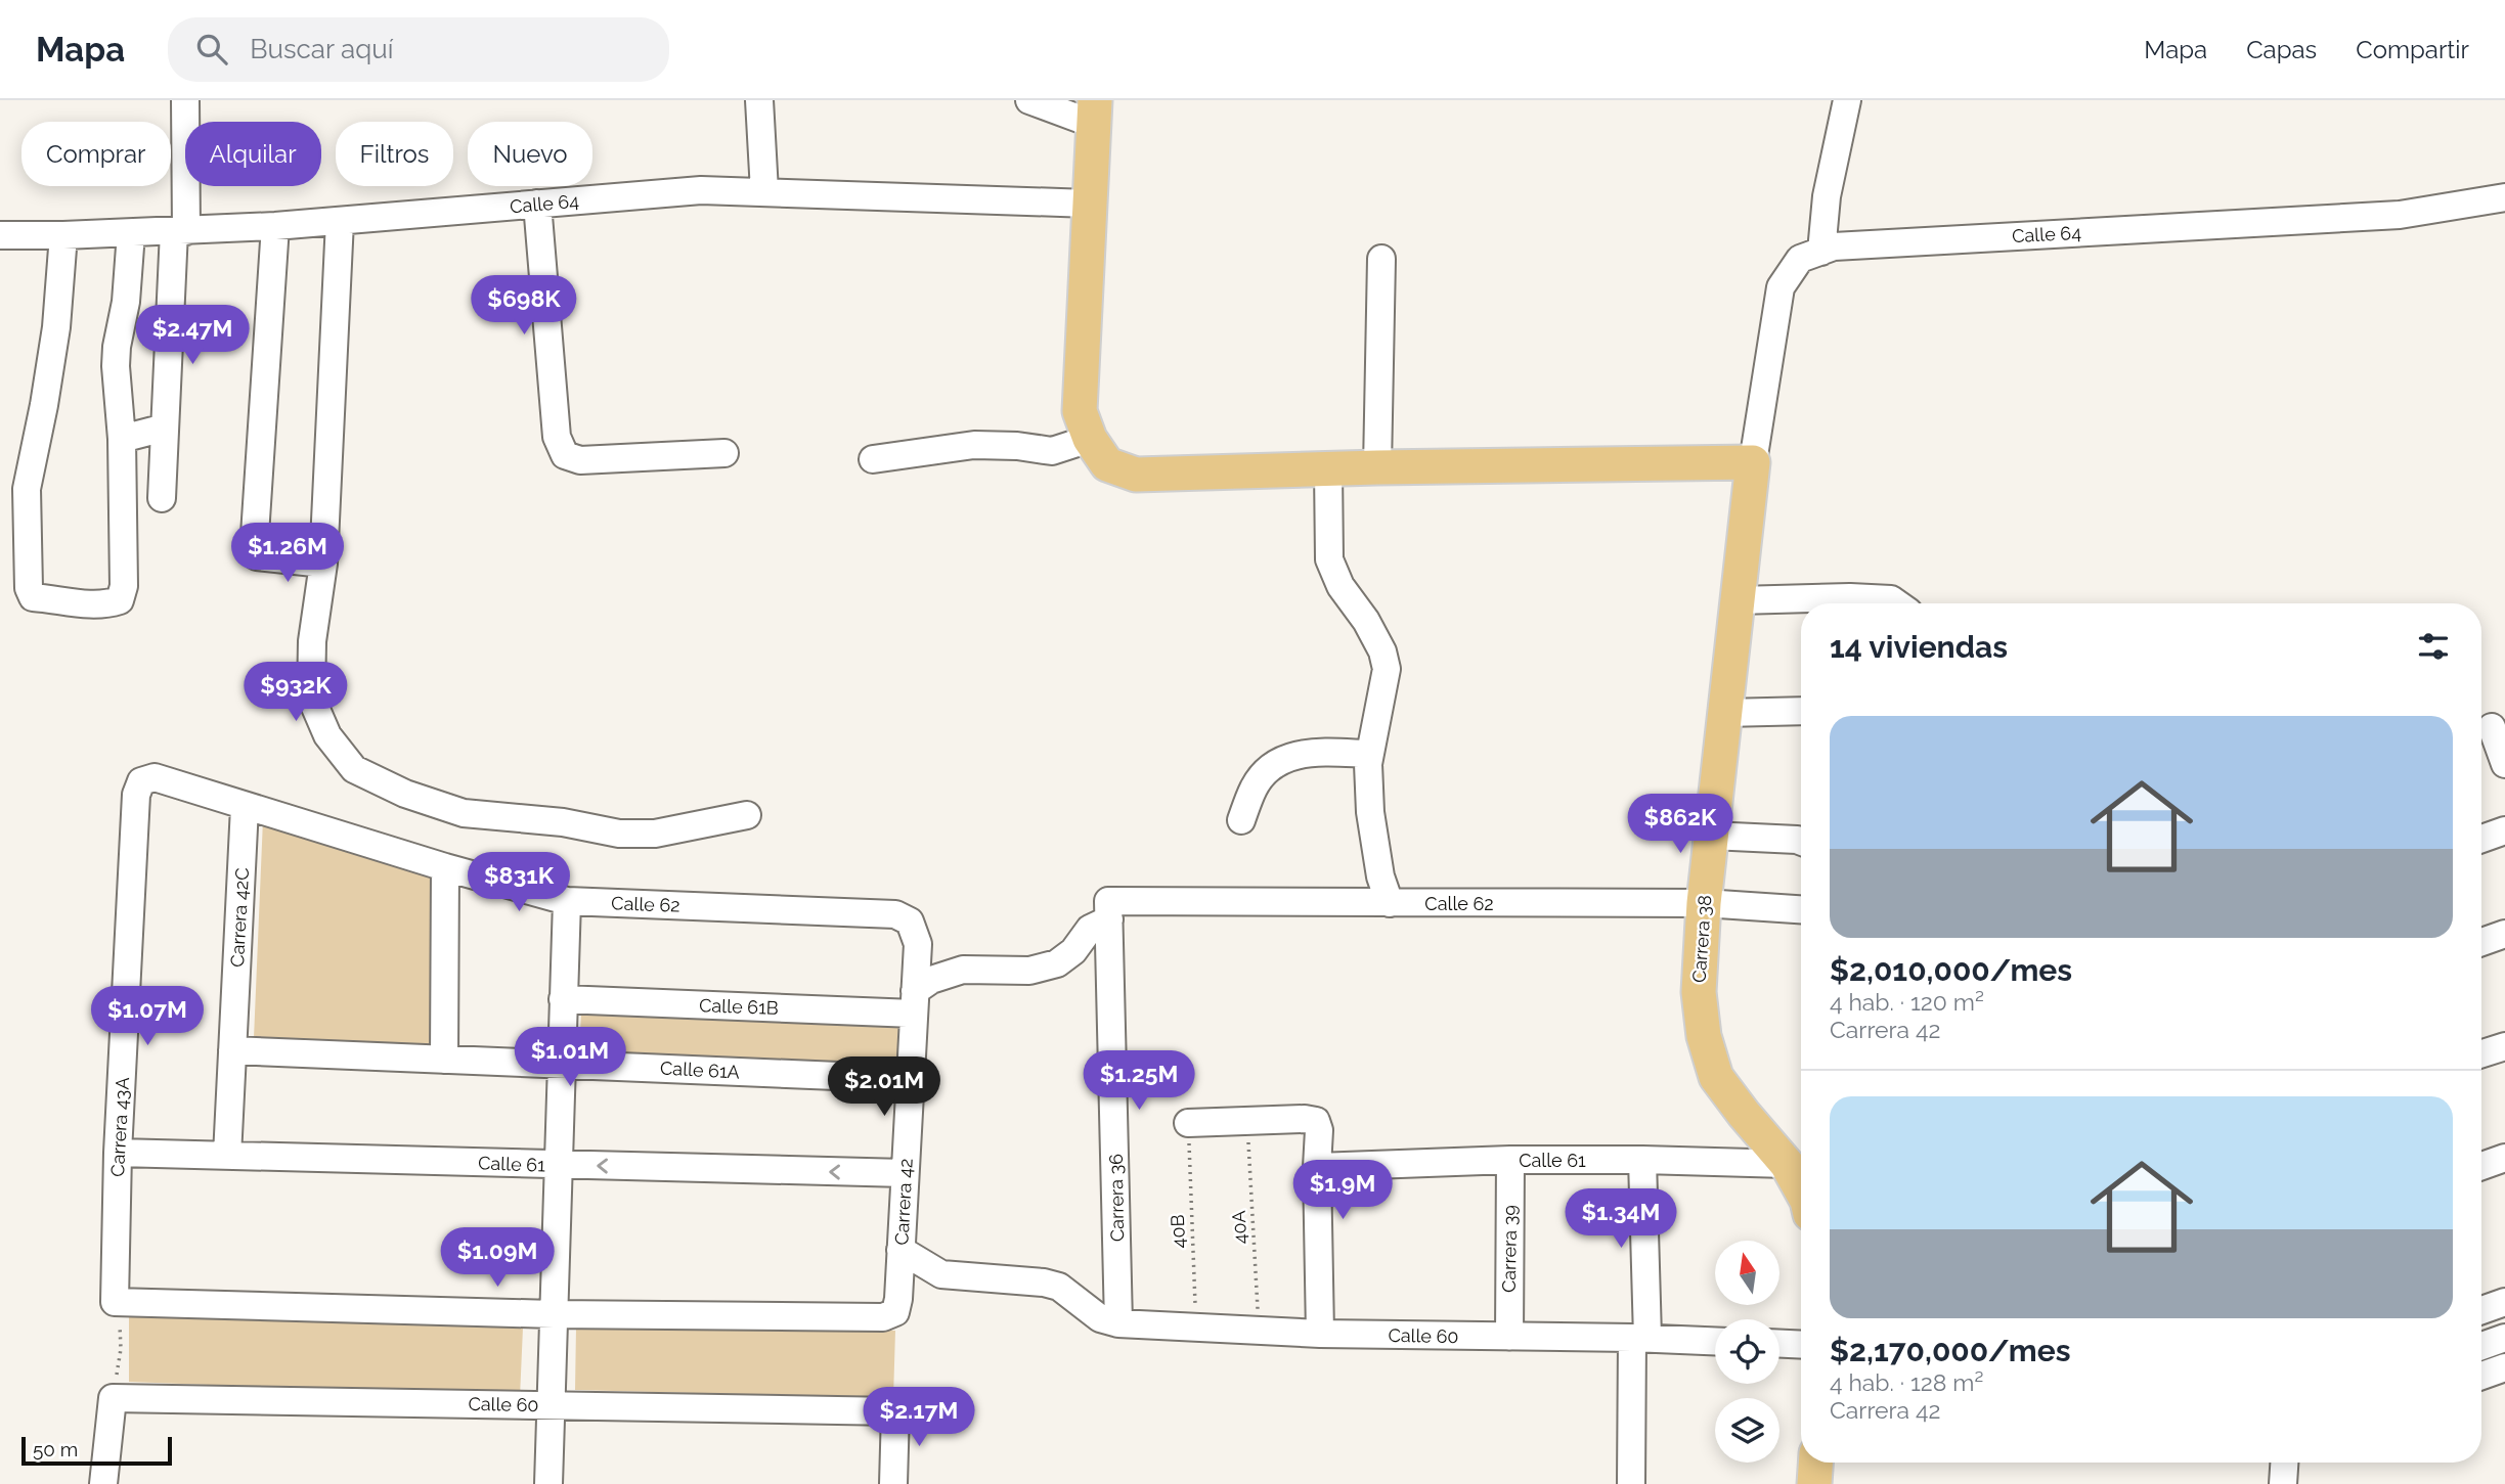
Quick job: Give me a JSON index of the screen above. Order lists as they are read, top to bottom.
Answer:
{
  "streets": {
    "main road": ["Carrera 38"],
    "street": [
      "Calle 64",
      "Calle 62",
      "Carrera 42C",
      "Calle 61B",
      "Calle 61A",
      "Carrera 43A",
      "Calle 61",
      "Carrera 36",
      "Carrera 42",
      "Carrera 39",
      "Calle 60"
    ],
    "path": ["40A", "40B"]
  },
  "crossings": [
    ["Calle 64", "Carrera 38"],
    ["Calle 62", "Carrera 42C"],
    ["Calle 62", "Carrera 38"],
    ["Calle 62", "Carrera 43A"],
    ["Calle 62", "Carrera 36"],
    ["Calle 62", "Carrera 42"],
    ["Carrera 42C", "Calle 61A"],
    ["Carrera 42C", "Calle 61"],
    ["Carrera 38", "Calle 61"],
    ["Calle 61B", "Carrera 42"],
    ["Calle 61A", "Carrera 42"],
    ["Carrera 43A", "Calle 61"],
    ["Calle 61", "Carrera 42"],
    ["Calle 61", "Carrera 39"],
    ["Carrera 36", "Calle 60"],
    ["40A", "Calle 60"],
    ["40B", "Calle 60"],
    ["Carrera 39", "Calle 60"]
  ],
  "scale_bar": "50 m",
  "north": "top",
  "page": {
    "header": "Mapa",
    "search": "Buscar aquí",
    "nav": ["Mapa", "Capas", "Compartir"],
    "chip": [
      "Comprar",
      "Alquilar",
      "Filtros",
      "Nuevo"
    ],
    "price": [
      "$698K",
      "$2.47M",
      "$1.26M",
      "$932K",
      "$862K",
      "$831K",
      "$1.07M",
      "$1.01M",
      "$1.25M",
      "$2.01M",
      "$1.9M",
      "$1.34M",
      "$1.09M",
      "$2.17M"
    ],
    "heading": "14 viviendas",
    "list": [
      {
        "name": "$2,010,000/mes",
        "note": "4 hab. · 120 m² · Carrera 42"
      },
      {
        "name": "$2,170,000/mes",
        "note": "4 hab. · 128 m² · Carrera 42"
      }
    ],
    "scale": "50 m"
  }
}
